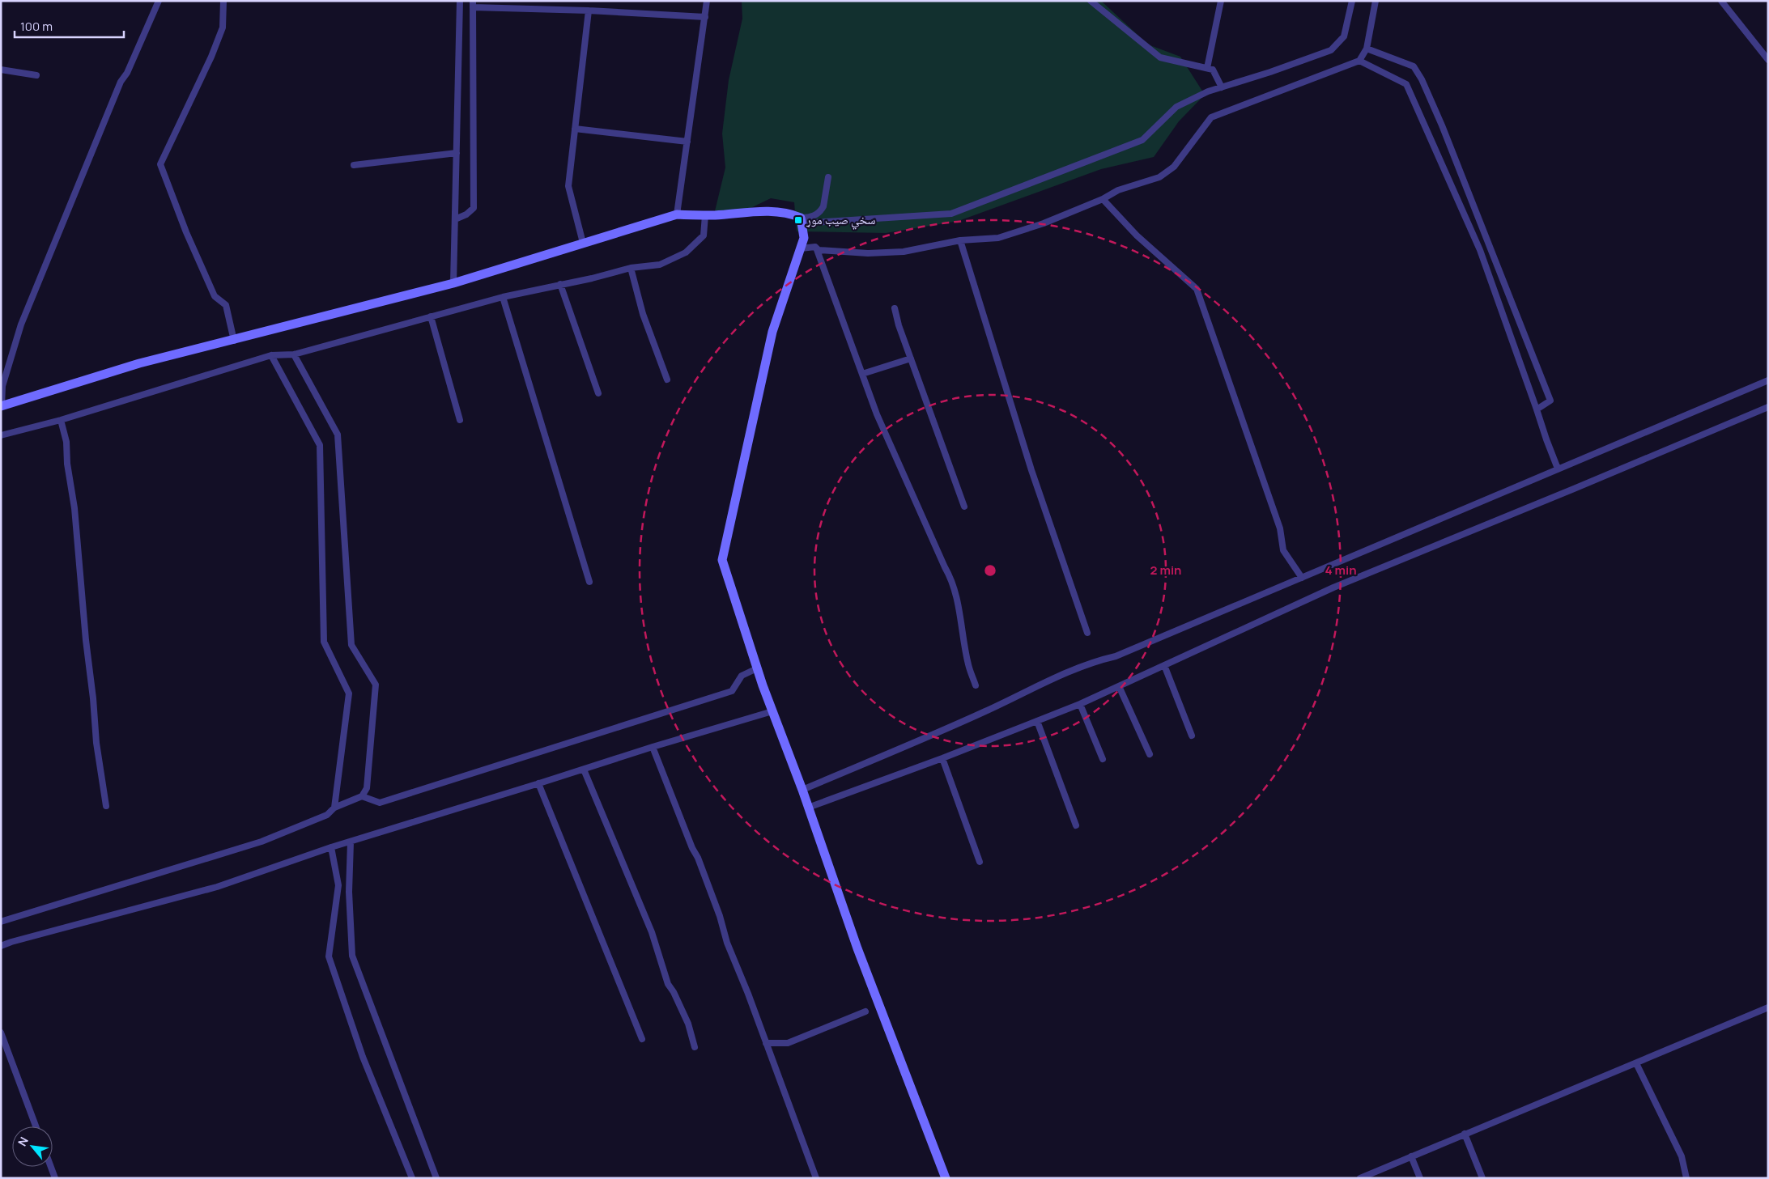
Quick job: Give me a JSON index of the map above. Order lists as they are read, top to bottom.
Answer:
{
  "places": {
    "transit": ["سخي صیب موړ"]
  },
  "scale_bar": "100 m",
  "north": "top left",
  "rings": ["2 min", "4 min"]
}
